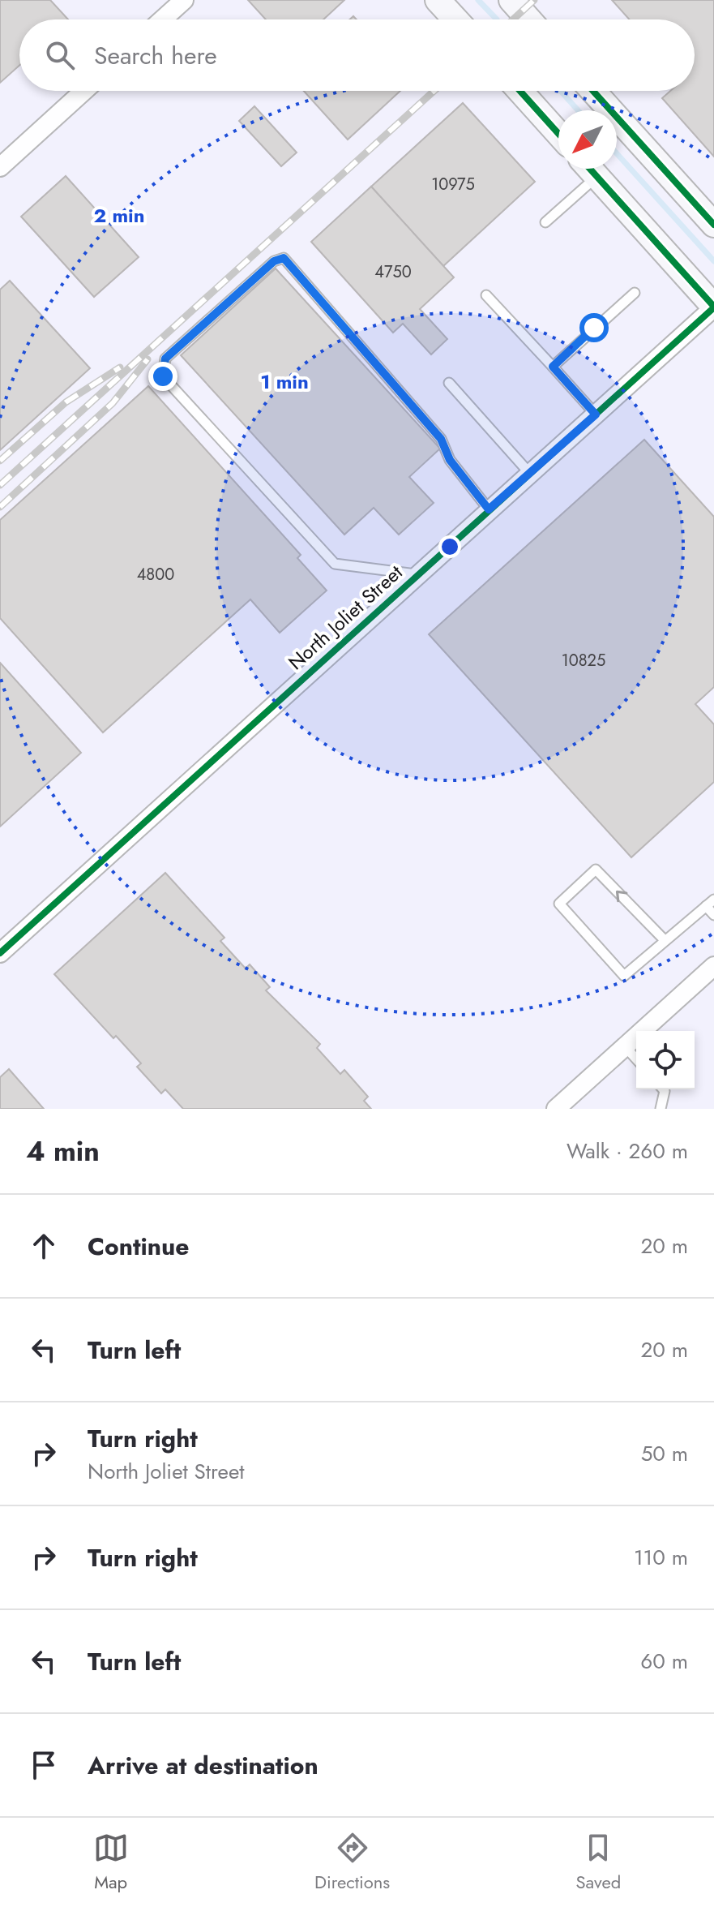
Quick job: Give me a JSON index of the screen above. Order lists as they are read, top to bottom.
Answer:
{
  "streets": {
    "street": ["North Joliet Street"]
  },
  "house_numbers": [
    "10975",
    "4750",
    "4800",
    "10825"
  ],
  "north": "bottom left",
  "page": {
    "search": "Search here",
    "heading": ["4 min", "Walk · 260 m"],
    "list": [
      ["Continue", "20 m"],
      ["Turn left", "20 m"],
      ["Turn right", "North Joliet Street", "50 m"],
      ["Turn right", "110 m"],
      ["Turn left", "60 m"],
      "Arrive at destination"
    ],
    "nav": ["Map", "Directions", "Saved"]
  },
  "rings": ["2 min", "1 min"]
}
